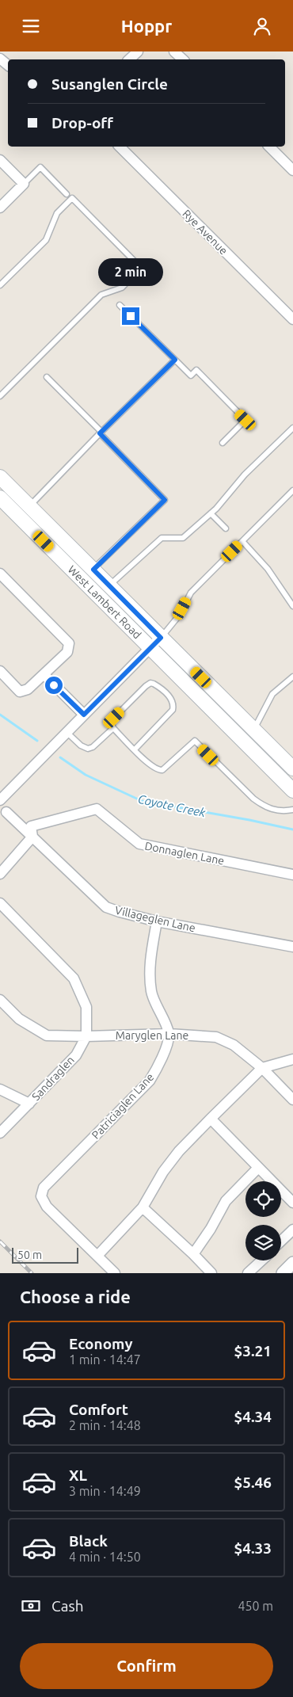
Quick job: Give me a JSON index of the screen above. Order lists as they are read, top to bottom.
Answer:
{
  "streets": {
    "main road": ["West Lambert Road"],
    "street": [
      "Rye Avenue",
      "Donnaglen Lane",
      "Villageglen Lane",
      "Maryglen Lane",
      "Sandraglen",
      "Patriciaglen Lane"
    ]
  },
  "crossings": [
    ["Donnaglen Lane", "Villageglen Lane"],
    ["Maryglen Lane", "Sandraglen"],
    ["Maryglen Lane", "Patriciaglen Lane"]
  ],
  "water": ["Coyote Creek"],
  "scale_bar": "50 m",
  "page": {
    "header": "Hoppr",
    "banner": ["Susanglen Circle", "Drop-off"],
    "bubble": "2 min",
    "scale": "50 m",
    "heading": "Choose a ride",
    "list": [
      {
        "name": "Economy",
        "note": "1 min · 14:47",
        "value": "$3.21"
      },
      {
        "name": "Comfort",
        "note": "2 min · 14:48",
        "value": "$4.34"
      },
      {
        "name": "XL",
        "note": "3 min · 14:49",
        "value": "$5.46"
      },
      {
        "name": "Black",
        "note": "4 min · 14:50",
        "value": "$4.33"
      }
    ],
    "pay": ["Cash", "450 m"],
    "buttons": "Confirm"
  }
}
